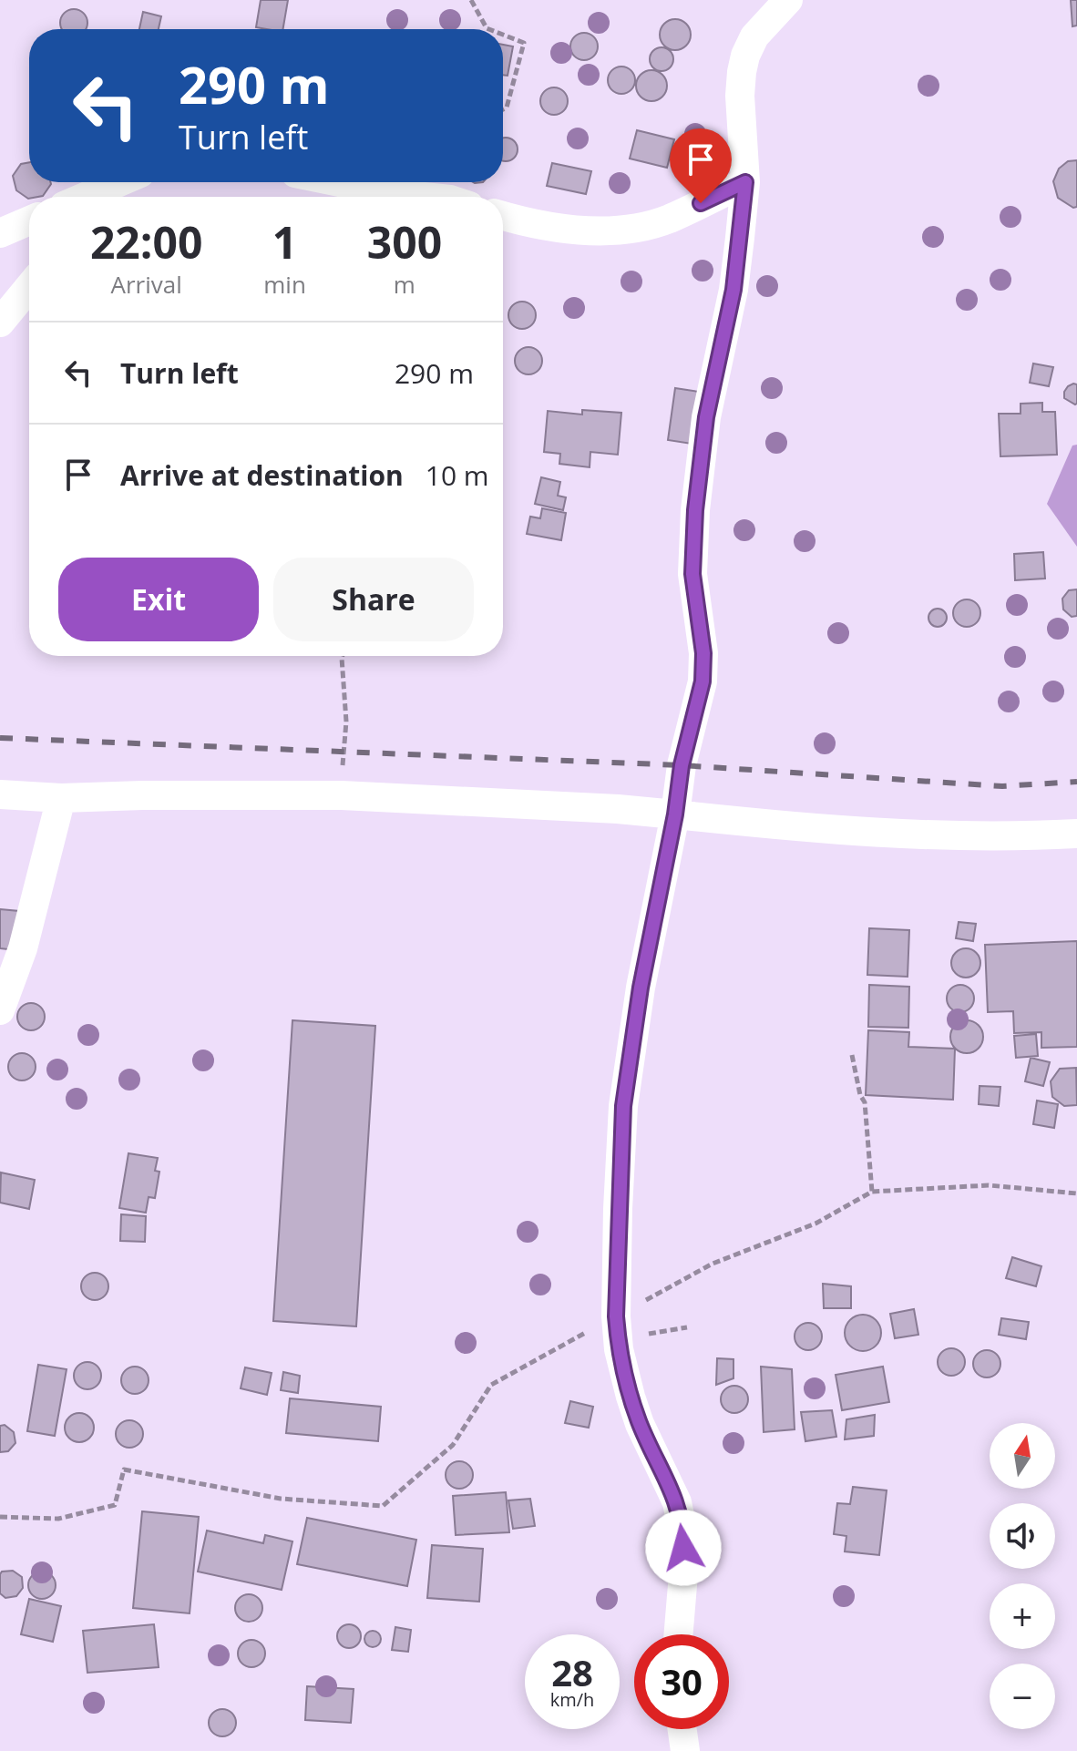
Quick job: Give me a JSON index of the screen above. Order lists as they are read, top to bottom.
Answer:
{
  "north": "top",
  "page": {
    "turn": ["290 m", "Turn left"],
    "eta": [
      "22:00",
      "Arrival",
      "1",
      "min",
      "300",
      "m"
    ],
    "list": [
      {
        "name": "Turn left",
        "value": "290 m"
      },
      {
        "name": "Arrive at destination",
        "value": "10 m"
      }
    ],
    "buttons": ["Exit", "Share"],
    "map_buttons": ["+", "−"],
    "speed": "28 km/h",
    "limit": "30"
  }
}
